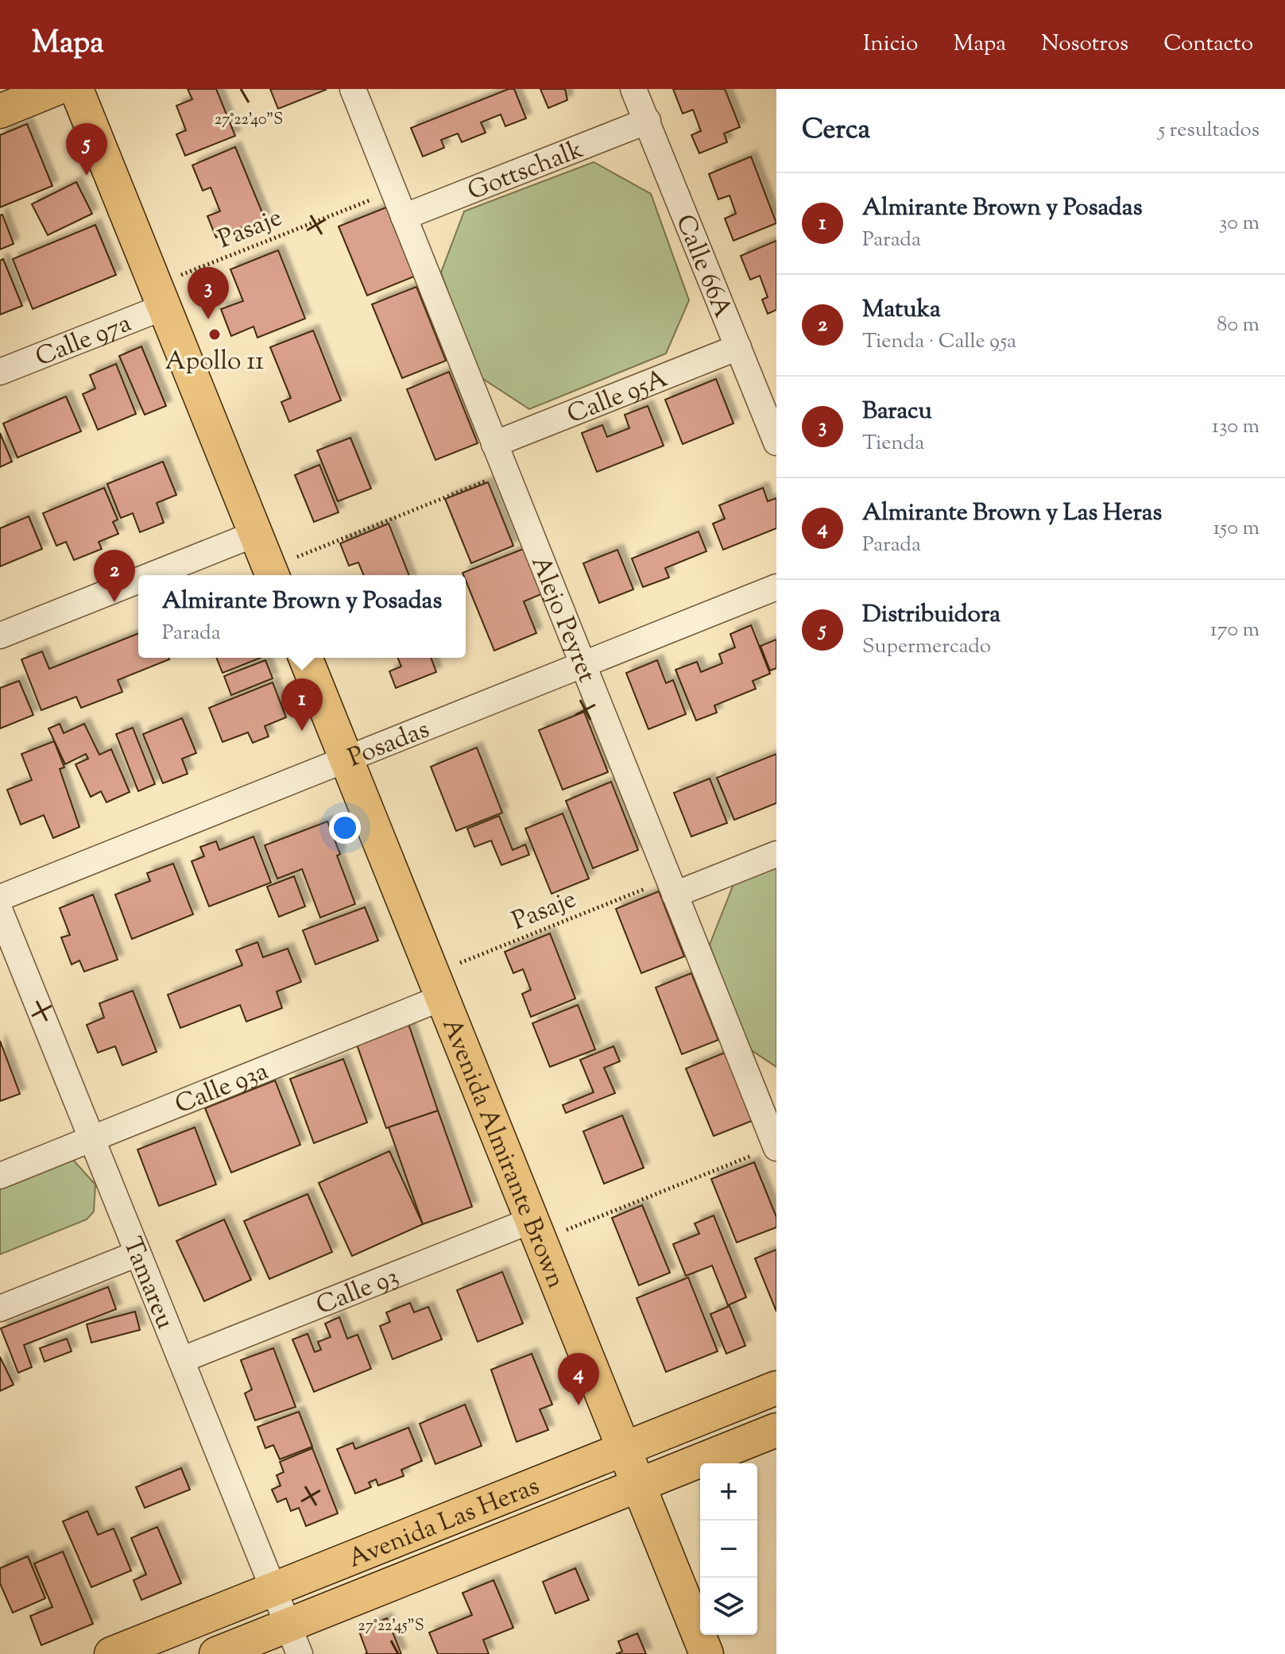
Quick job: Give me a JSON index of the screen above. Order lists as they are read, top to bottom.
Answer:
{
  "streets": {
    "main road": ["Avenida Almirante Brown", "Avenida Las Heras"],
    "street": [
      "Gottschalk",
      "Calle 66A",
      "Calle 97a",
      "Calle 95A",
      "Alejo Peyret",
      "Posadas",
      "Calle 93a",
      "Tamareu",
      "Calle 93"
    ],
    "path": ["Pasaje"]
  },
  "crossings": [
    ["Gottschalk", "Calle 66A"],
    ["Gottschalk", "Alejo Peyret"],
    ["Pasaje", "Calle 97a"],
    ["Pasaje", "Alejo Peyret"],
    ["Pasaje", "Calle 93a"],
    ["Pasaje", "Avenida Almirante Brown"],
    ["Calle 66A", "Calle 95A"],
    ["Calle 95A", "Alejo Peyret"],
    ["Alejo Peyret", "Posadas"],
    ["Posadas", "Avenida Almirante Brown"],
    ["Calle 93a", "Avenida Almirante Brown"],
    ["Calle 93a", "Tamareu"],
    ["Avenida Almirante Brown", "Calle 93"],
    ["Avenida Almirante Brown", "Avenida Las Heras"],
    ["Tamareu", "Calle 93"],
    ["Tamareu", "Avenida Las Heras"]
  ],
  "places": ["Apollo 11"],
  "page": {
    "header": "Mapa",
    "nav": [
      "Inicio",
      "Mapa",
      "Nosotros",
      "Contacto"
    ],
    "heading": ["Cerca", "5 resultados"],
    "pins": [
      "5",
      "3",
      "2",
      "1",
      "4"
    ],
    "list": [
      {
        "mark": "1",
        "name": "Almirante Brown y Posadas",
        "note": "Parada",
        "value": "30 m"
      },
      {
        "mark": "2",
        "name": "Matuka",
        "note": "Tienda · Calle 95a",
        "value": "80 m"
      },
      {
        "mark": "3",
        "name": "Baracu",
        "note": "Tienda",
        "value": "130 m"
      },
      {
        "mark": "4",
        "name": "Almirante Brown y Las Heras",
        "note": "Parada",
        "value": "150 m"
      },
      {
        "mark": "5",
        "name": "Distribuidora",
        "note": "Supermercado",
        "value": "170 m"
      }
    ],
    "popup": ["Almirante Brown y Posadas", "Parada"],
    "map_buttons": ["+", "−"]
  },
  "coordinates": ["27°22'40\"S", "27°22'45\"S"]
}
